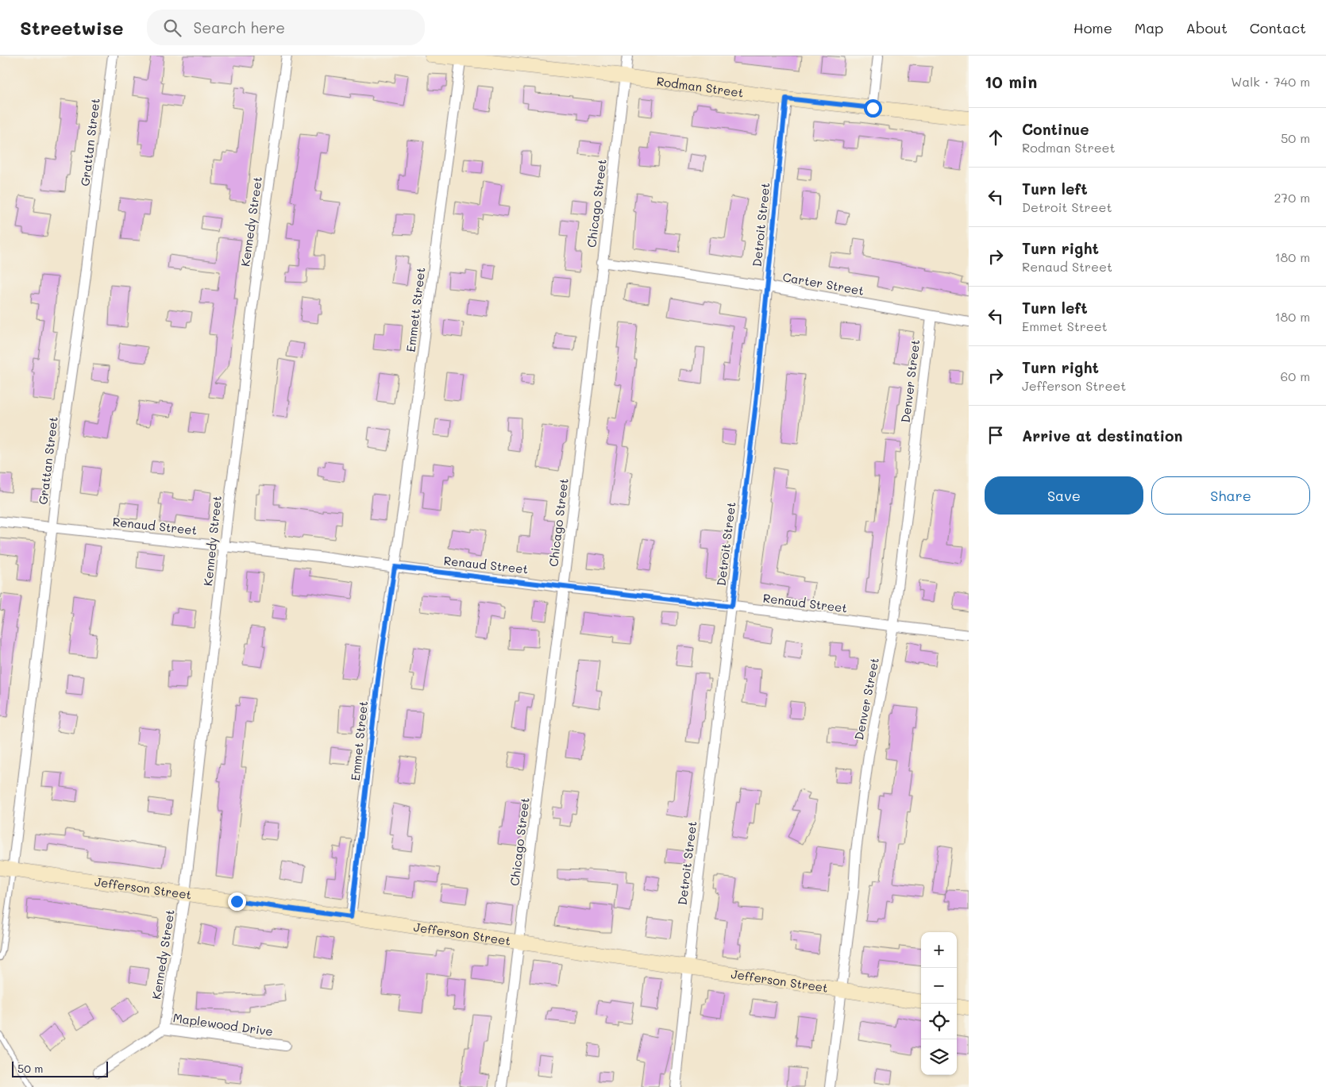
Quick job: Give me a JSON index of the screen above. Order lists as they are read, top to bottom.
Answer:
{
  "streets": {
    "street": [
      "Rodman Street",
      "Grattan Street",
      "Chicago Street",
      "Kennedy Street",
      "Detroit Street",
      "Carter Street",
      "Emmett Street",
      "Denver Street",
      "Renaud Street",
      "Emmet Street",
      "Jefferson Street",
      "Maplewood Drive"
    ]
  },
  "crossings": [
    ["Rodman Street", "Chicago Street"],
    ["Rodman Street", "Detroit Street"],
    ["Rodman Street", "Emmett Street"],
    ["Grattan Street", "Renaud Street"],
    ["Grattan Street", "Jefferson Street"],
    ["Chicago Street", "Carter Street"],
    ["Chicago Street", "Renaud Street"],
    ["Chicago Street", "Jefferson Street"],
    ["Kennedy Street", "Renaud Street"],
    ["Kennedy Street", "Jefferson Street"],
    ["Kennedy Street", "Maplewood Drive"],
    ["Detroit Street", "Carter Street"],
    ["Detroit Street", "Renaud Street"],
    ["Detroit Street", "Jefferson Street"],
    ["Carter Street", "Denver Street"],
    ["Emmett Street", "Renaud Street"],
    ["Emmett Street", "Emmet Street"],
    ["Denver Street", "Renaud Street"],
    ["Denver Street", "Jefferson Street"],
    ["Renaud Street", "Emmet Street"],
    ["Emmet Street", "Jefferson Street"]
  ],
  "scale_bar": "50 m",
  "page": {
    "header": "Streetwise",
    "search": "Search here",
    "nav": [
      "Home",
      "Map",
      "About",
      "Contact"
    ],
    "heading": ["10 min", "Walk · 740 m"],
    "list": [
      ["Continue", "Rodman Street", "50 m"],
      ["Turn left", "Detroit Street", "270 m"],
      ["Turn right", "Renaud Street", "180 m"],
      ["Turn left", "Emmet Street", "180 m"],
      ["Turn right", "Jefferson Street", "60 m"],
      "Arrive at destination"
    ],
    "buttons": ["Save", "Share"],
    "map_buttons": ["+", "−"],
    "scale": "50 m"
  }
}
